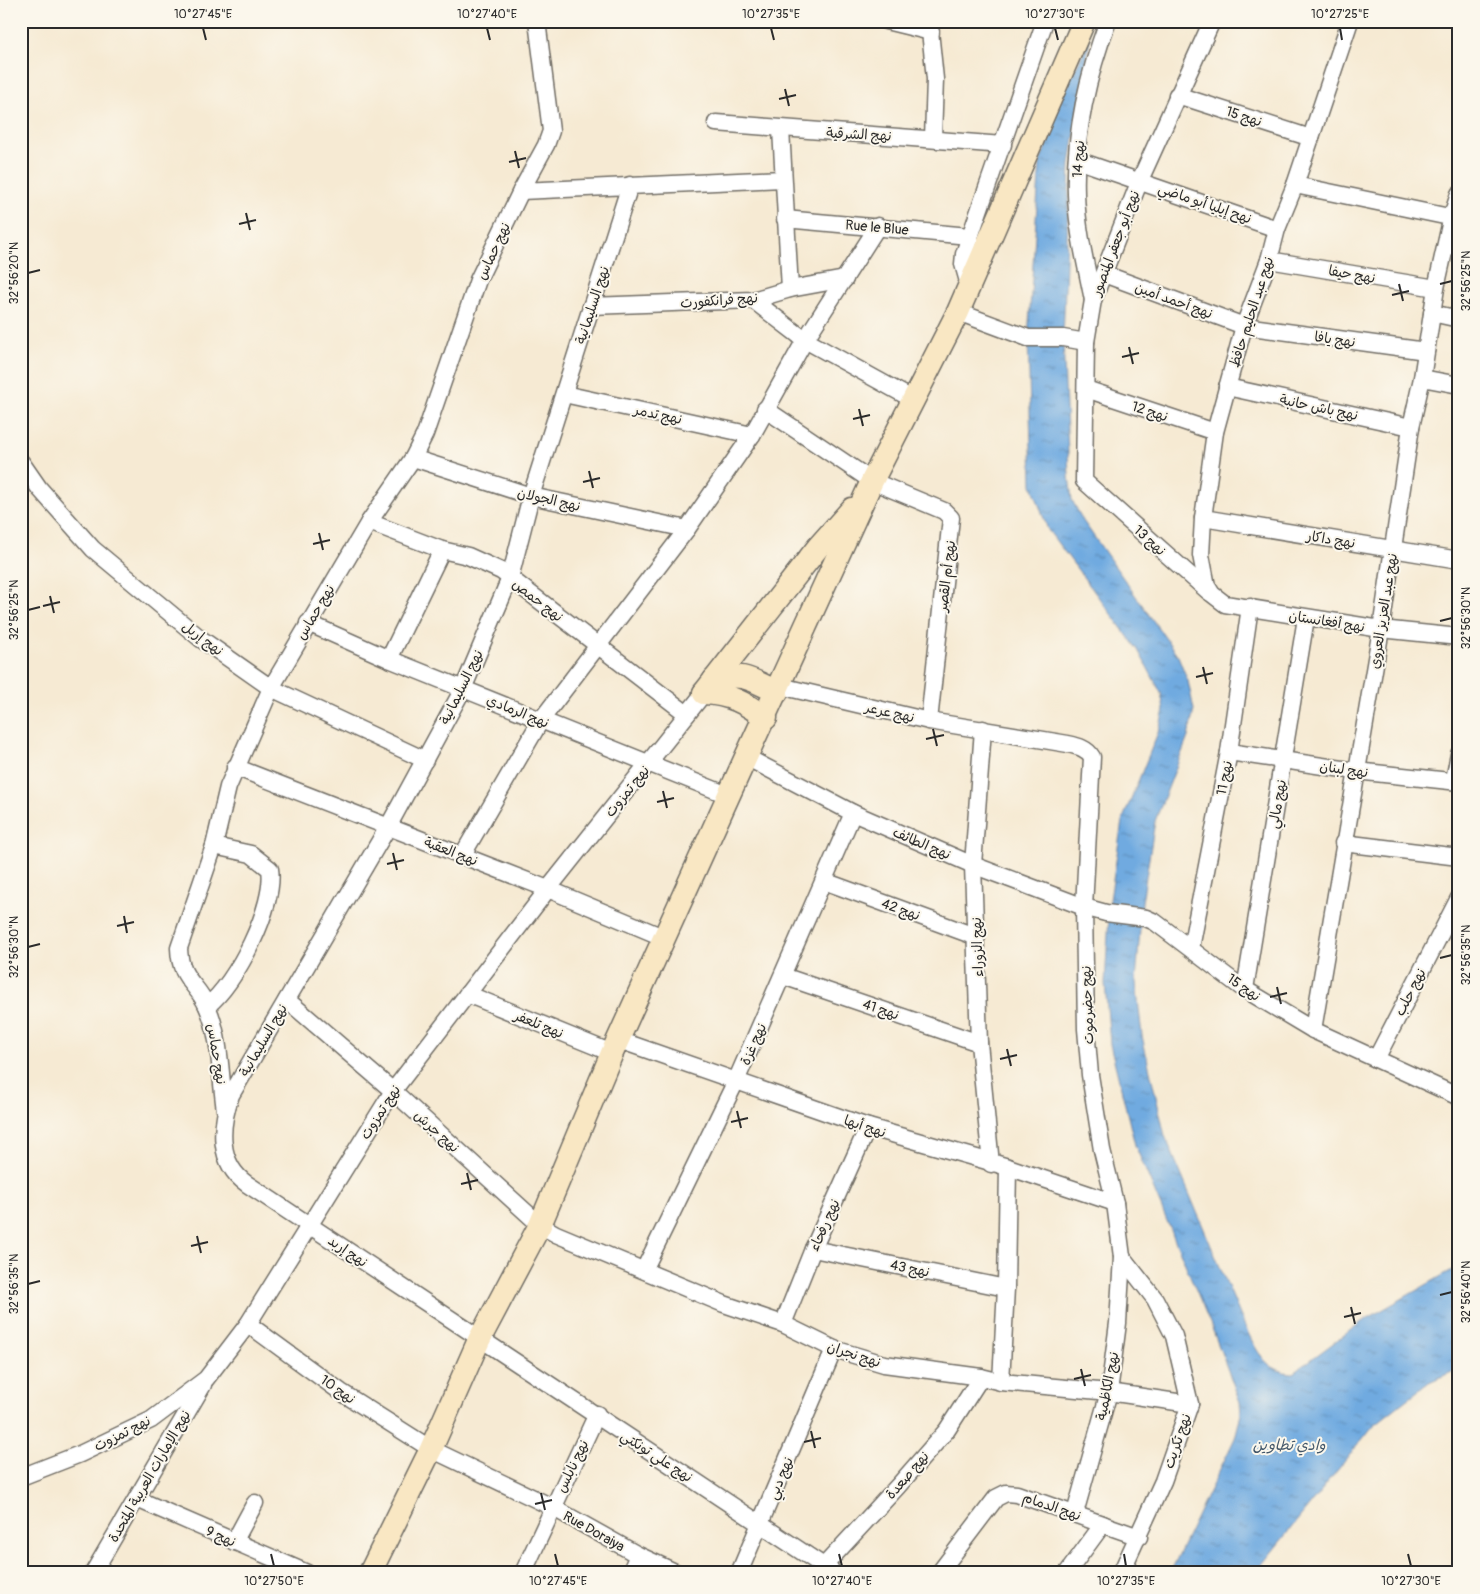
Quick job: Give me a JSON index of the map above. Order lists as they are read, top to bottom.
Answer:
{
  "streets": {
    "street": [
      "نهج 15",
      "نهج الشرقية",
      "نهج 14",
      "نهح إيليا أبو ماضي",
      "Rue le Blue",
      "نهج أبو جعفر المنصور",
      "نهج حماس",
      "نهج حيفا",
      "نهج فرانكفورت",
      "نهج أحمد أمين",
      "نهج السليمانية",
      "نهج عبد الحليم حافظ",
      "نهج يافا",
      "نهج باش حانبة",
      "نهج 12",
      "نهج تدمر",
      "نهج الجولان",
      "نهج داكار",
      "نهج 13",
      "نهج أم القصر",
      "نهج حمص",
      "نهج عبد العزيز العروي",
      "نهج أفغانستان",
      "نهج إربل",
      "نهج الرمادي",
      "نهج عرعر",
      "نهج لبنان",
      "نهج 11",
      "نهج تمزوت",
      "نهج مالي",
      "نهج الطائف",
      "نهج العقبة",
      "نهج 42",
      "نهج الزوراء",
      "نهج حلب",
      "نهج حضرموت",
      "نهج 41",
      "نهج تلعفر",
      "نهج غزة",
      "نهج أبها",
      "نهج جرش",
      "نهج رفحاء",
      "نهج إربد",
      "نهج 43",
      "نهج نجران",
      "نهج الكاظمية",
      "نهج 10",
      "نهج تكريت",
      "نهج علي تونكتي",
      "نهج نابلس",
      "نهج صعدة",
      "نهج الإمارات العربية المتحدة",
      "نهج دبي",
      "نهج الدمام",
      "Rue Doraiya",
      "نهج 9"
    ]
  },
  "crossings": [
    ["نهج 15", "نهج أبو جعفر المنصور"],
    ["نهج 15", "نهج عبد الحليم حافظ"],
    ["نهج 15", "نهج عبد العزيز العروي"],
    ["نهج 15", "نهج 11"],
    ["نهج 15", "نهج مالي"],
    ["نهج 15", "نهج الطائف"],
    ["نهج 15", "نهج حلب"],
    ["نهج 14", "نهح إيليا أبو ماضي"],
    ["نهج 14", "نهج أبو جعفر المنصور"],
    ["نهح إيليا أبو ماضي", "نهج أبو جعفر المنصور"],
    ["نهح إيليا أبو ماضي", "نهج عبد الحليم حافظ"],
    ["نهج أبو جعفر المنصور", "نهج أحمد أمين"],
    ["نهج أبو جعفر المنصور", "نهج 12"],
    ["نهج أبو جعفر المنصور", "نهج 13"],
    ["نهج حماس", "نهج السليمانية"],
    ["نهج حماس", "نهج الجولان"],
    ["نهج حماس", "نهج حمص"],
    ["نهج حماس", "نهج إربل"],
    ["نهج حماس", "نهج الرمادي"],
    ["نهج حماس", "نهج العقبة"],
    ["نهج حيفا", "نهج عبد الحليم حافظ"],
    ["نهج حيفا", "نهج عبد العزيز العروي"],
    ["نهج فرانكفورت", "نهج السليمانية"],
    ["نهج أحمد أمين", "نهج عبد الحليم حافظ"],
    ["نهج أحمد أمين", "نهج يافا"],
    ["نهج السليمانية", "نهج تدمر"],
    ["نهج السليمانية", "نهج الجولان"],
    ["نهج السليمانية", "نهج حمص"],
    ["نهج السليمانية", "نهج إربل"],
    ["نهج السليمانية", "نهج الرمادي"],
    ["نهج السليمانية", "نهج العقبة"],
    ["نهج السليمانية", "نهج جرش"],
    ["نهج السليمانية", "نهج إربد"],
    ["نهج عبد الحليم حافظ", "نهج يافا"],
    ["نهج عبد الحليم حافظ", "نهج باش حانبة"],
    ["نهج عبد الحليم حافظ", "نهج 12"],
    ["نهج عبد الحليم حافظ", "نهج داكار"],
    ["نهج عبد الحليم حافظ", "نهج 13"],
    ["نهج عبد الحليم حافظ", "نهج أفغانستان"],
    ["نهج يافا", "نهج عبد العزيز العروي"],
    ["نهج باش حانبة", "نهج عبد العزيز العروي"],
    ["نهج داكار", "نهج عبد العزيز العروي"],
    ["نهج 13", "نهج أفغانستان"],
    ["نهج أم القصر", "نهج عرعر"],
    ["نهج حمص", "نهج تمزوت"],
    ["نهج عبد العزيز العروي", "نهج أفغانستان"],
    ["نهج عبد العزيز العروي", "نهج لبنان"],
    ["نهج أفغانستان", "نهج 11"],
    ["نهج أفغانستان", "نهج مالي"],
    ["نهج الرمادي", "نهج تمزوت"],
    ["نهج عرعر", "نهج الزوراء"],
    ["نهج عرعر", "نهج حضرموت"],
    ["نهج لبنان", "نهج 11"],
    ["نهج لبنان", "نهج مالي"],
    ["نهج تمزوت", "نهج العقبة"],
    ["نهج تمزوت", "نهج تلعفر"],
    ["نهج تمزوت", "نهج جرش"],
    ["نهج تمزوت", "نهج إربد"],
    ["نهج تمزوت", "نهج 10"],
    ["نهج تمزوت", "نهج الإمارات العربية المتحدة"],
    ["نهج الطائف", "نهج الزوراء"],
    ["نهج الطائف", "نهج حضرموت"],
    ["نهج الطائف", "نهج غزة"],
    ["نهج 42", "نهج الزوراء"],
    ["نهج 42", "نهج غزة"],
    ["نهج الزوراء", "نهج 41"],
    ["نهج الزوراء", "نهج أبها"],
    ["نهج حضرموت", "نهج أبها"],
    ["نهج حضرموت", "نهج الكاظمية"],
    ["نهج حضرموت", "نهج تكريت"],
    ["نهج 41", "نهج غزة"],
    ["نهج تلعفر", "نهج أبها"],
    ["نهج غزة", "نهج أبها"],
    ["نهج غزة", "نهج نجران"],
    ["نهج أبها", "نهج رفحاء"],
    ["نهج جرش", "نهج نجران"],
    ["نهج رفحاء", "نهج 43"],
    ["نهج رفحاء", "نهج نجران"],
    ["نهج إربد", "نهج علي تونكتي"],
    ["نهج نجران", "نهج الكاظمية"],
    ["نهج نجران", "نهج تكريت"],
    ["نهج نجران", "نهج صعدة"],
    ["نهج نجران", "نهج دبي"],
    ["نهج الكاظمية", "نهج تكريت"],
    ["نهج الكاظمية", "نهج الدمام"],
    ["نهج 10", "Rue Doraiya"],
    ["نهج تكريت", "نهج الدمام"],
    ["نهج علي تونكتي", "نهج نابلس"],
    ["نهج علي تونكتي", "نهج صعدة"],
    ["نهج علي تونكتي", "نهج دبي"],
    ["نهج نابلس", "Rue Doraiya"],
    ["نهج الإمارات العربية المتحدة", "نهج 9"]
  ],
  "water": ["وادي تطاوين"],
  "coordinates": [
    "10°27'45\"E",
    "10°27'40\"E",
    "10°27'35\"E",
    "10°27'30\"E",
    "10°27'25\"E",
    "32°56'20\"N",
    "32°56'25\"N",
    "32°56'30\"N",
    "32°56'35\"N",
    "32°56'40\"N",
    "10°27'50\"E"
  ]
}
